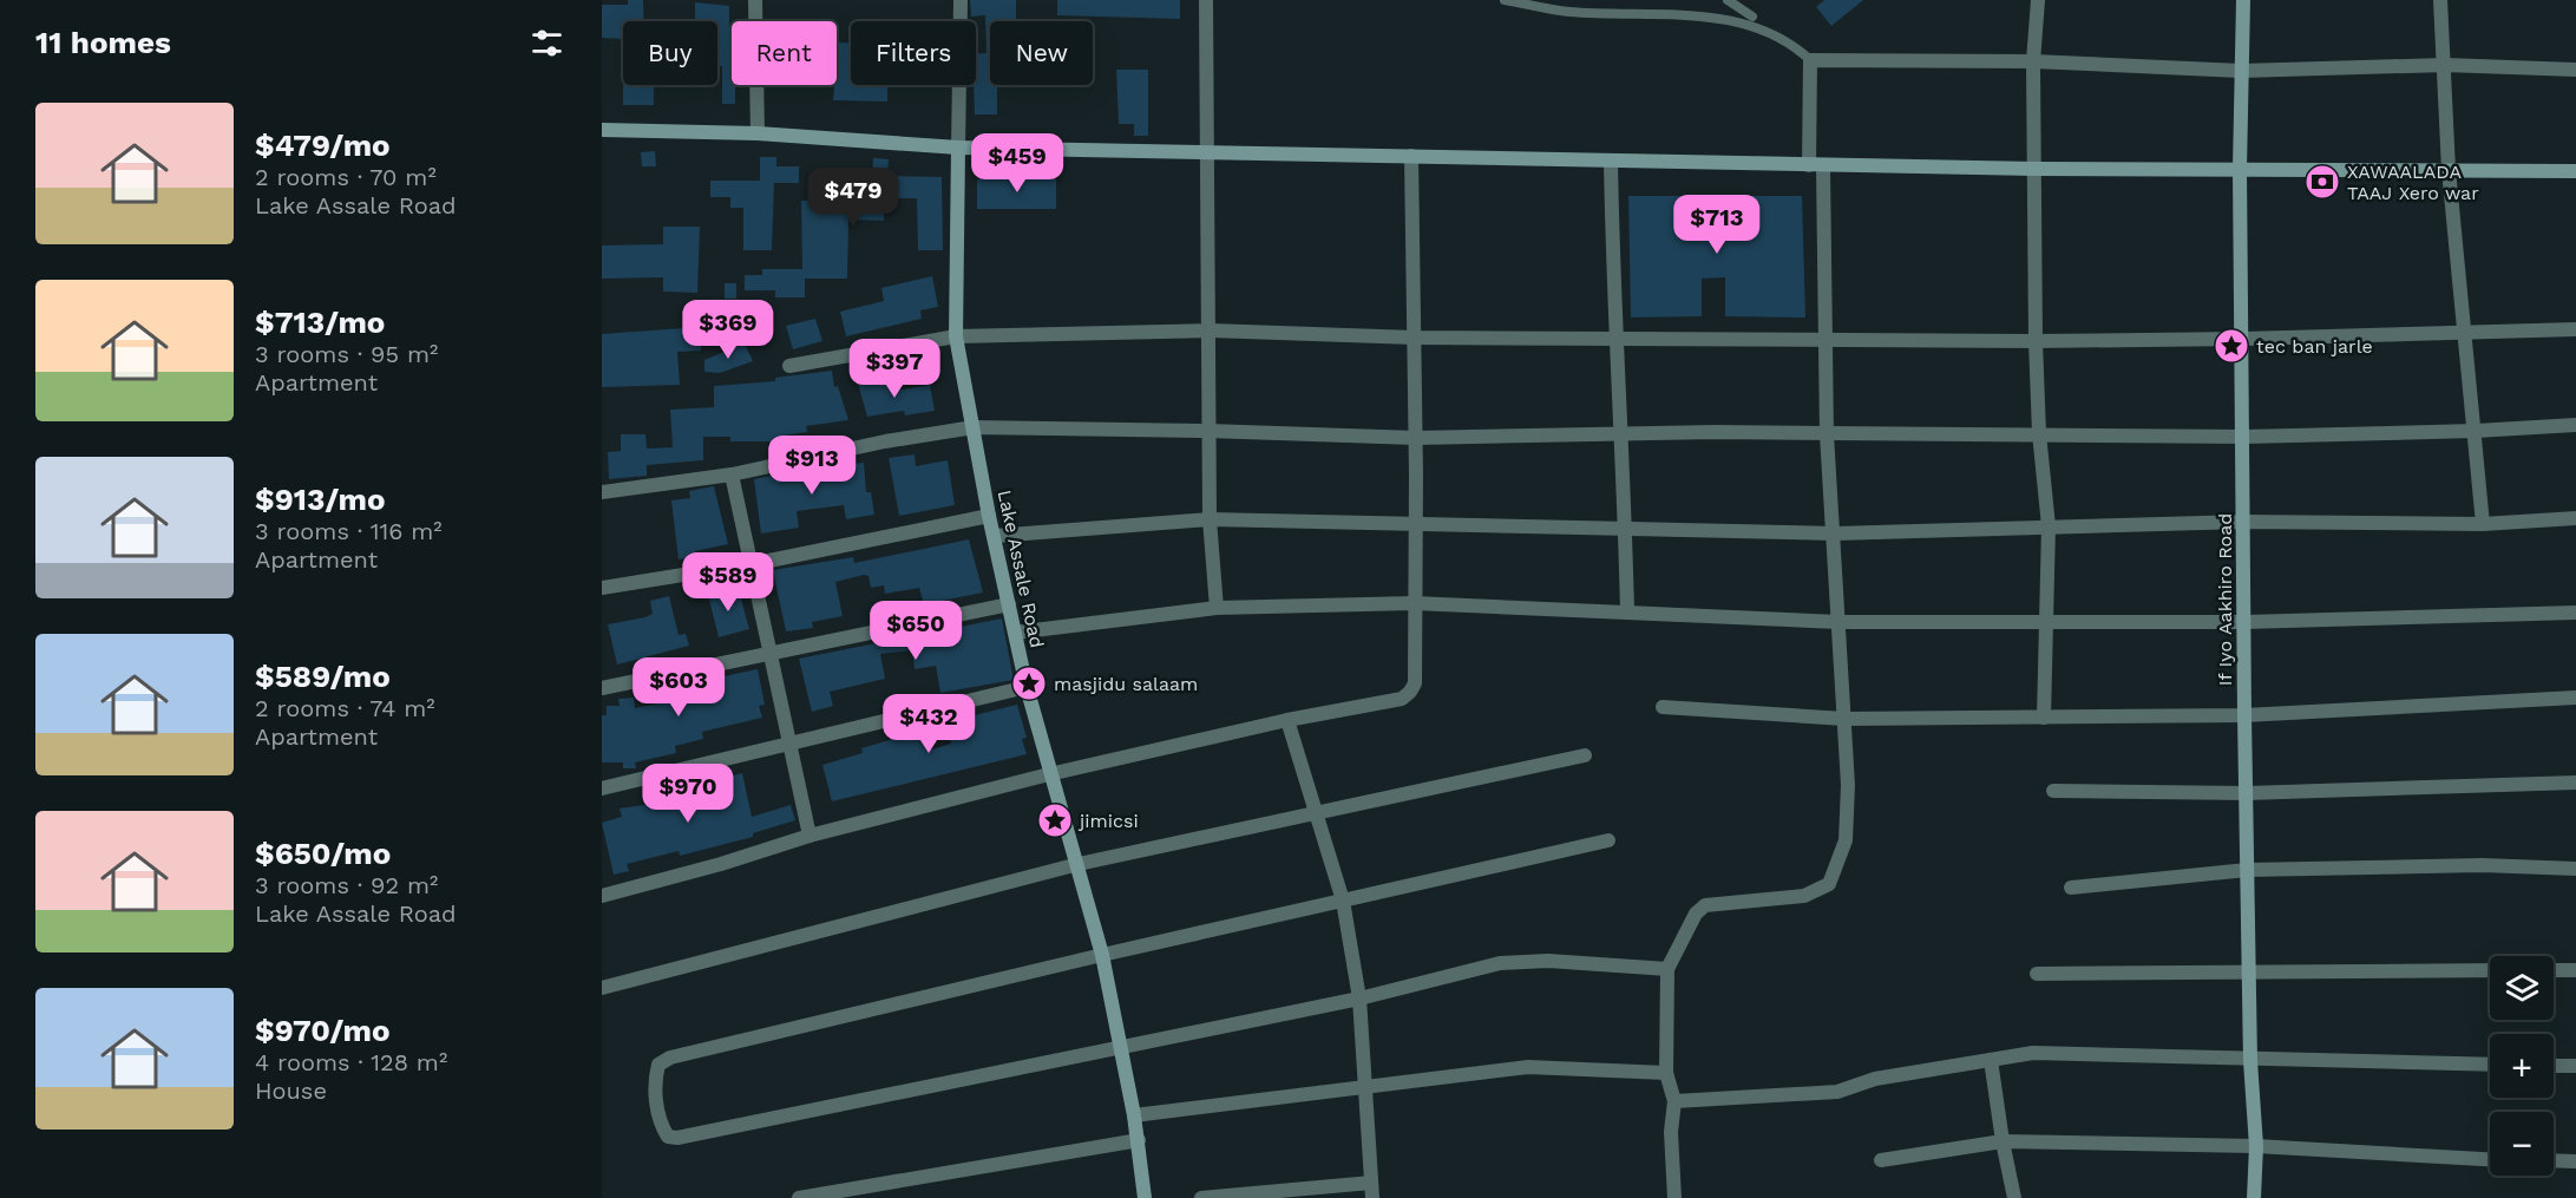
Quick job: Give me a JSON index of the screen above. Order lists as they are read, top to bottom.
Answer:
{
  "streets": {
    "street": ["Lake Assale Road", "If Iyo Aakhiro Road"]
  },
  "places": {
    "bank": ["XAWAALADA TAAJ Xero war"],
    "place": ["tec ban jarle", "masjidu salaam", "jimicsi"]
  },
  "page": {
    "heading": "11 homes",
    "chip": [
      "Buy",
      "Rent",
      "Filters",
      "New"
    ],
    "list": [
      {
        "name": "$479/mo",
        "note": "2 rooms · 70 m² · Lake Assale Road"
      },
      {
        "name": "$713/mo",
        "note": "3 rooms · 95 m² · Apartment"
      },
      {
        "name": "$913/mo",
        "note": "3 rooms · 116 m² · Apartment"
      },
      {
        "name": "$589/mo",
        "note": "2 rooms · 74 m² · Apartment"
      },
      {
        "name": "$650/mo",
        "note": "3 rooms · 92 m² · Lake Assale Road"
      },
      {
        "name": "$970/mo",
        "note": "4 rooms · 128 m² · House"
      }
    ],
    "price": [
      "$459",
      "$479",
      "$713",
      "$369",
      "$397",
      "$913",
      "$589",
      "$650",
      "$603",
      "$432",
      "$970"
    ],
    "map_buttons": ["+", "−"]
  }
}
